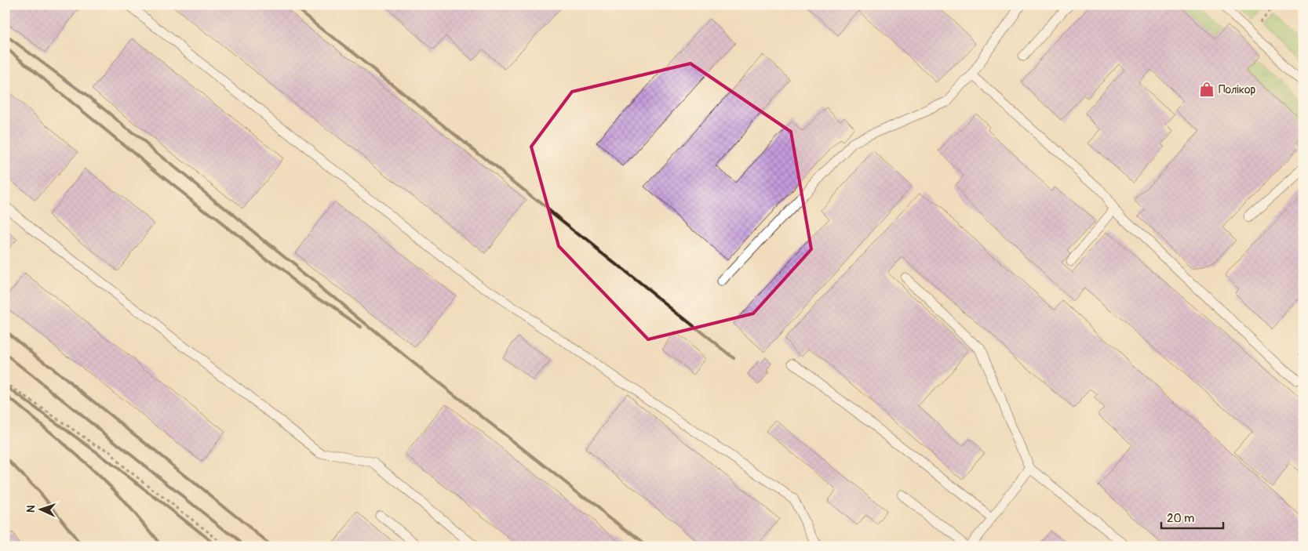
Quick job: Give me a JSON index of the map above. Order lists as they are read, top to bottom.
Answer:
{
  "places": {
    "shop": ["Полікор"]
  },
  "scale_bar": "20 m",
  "north": "left"
}
